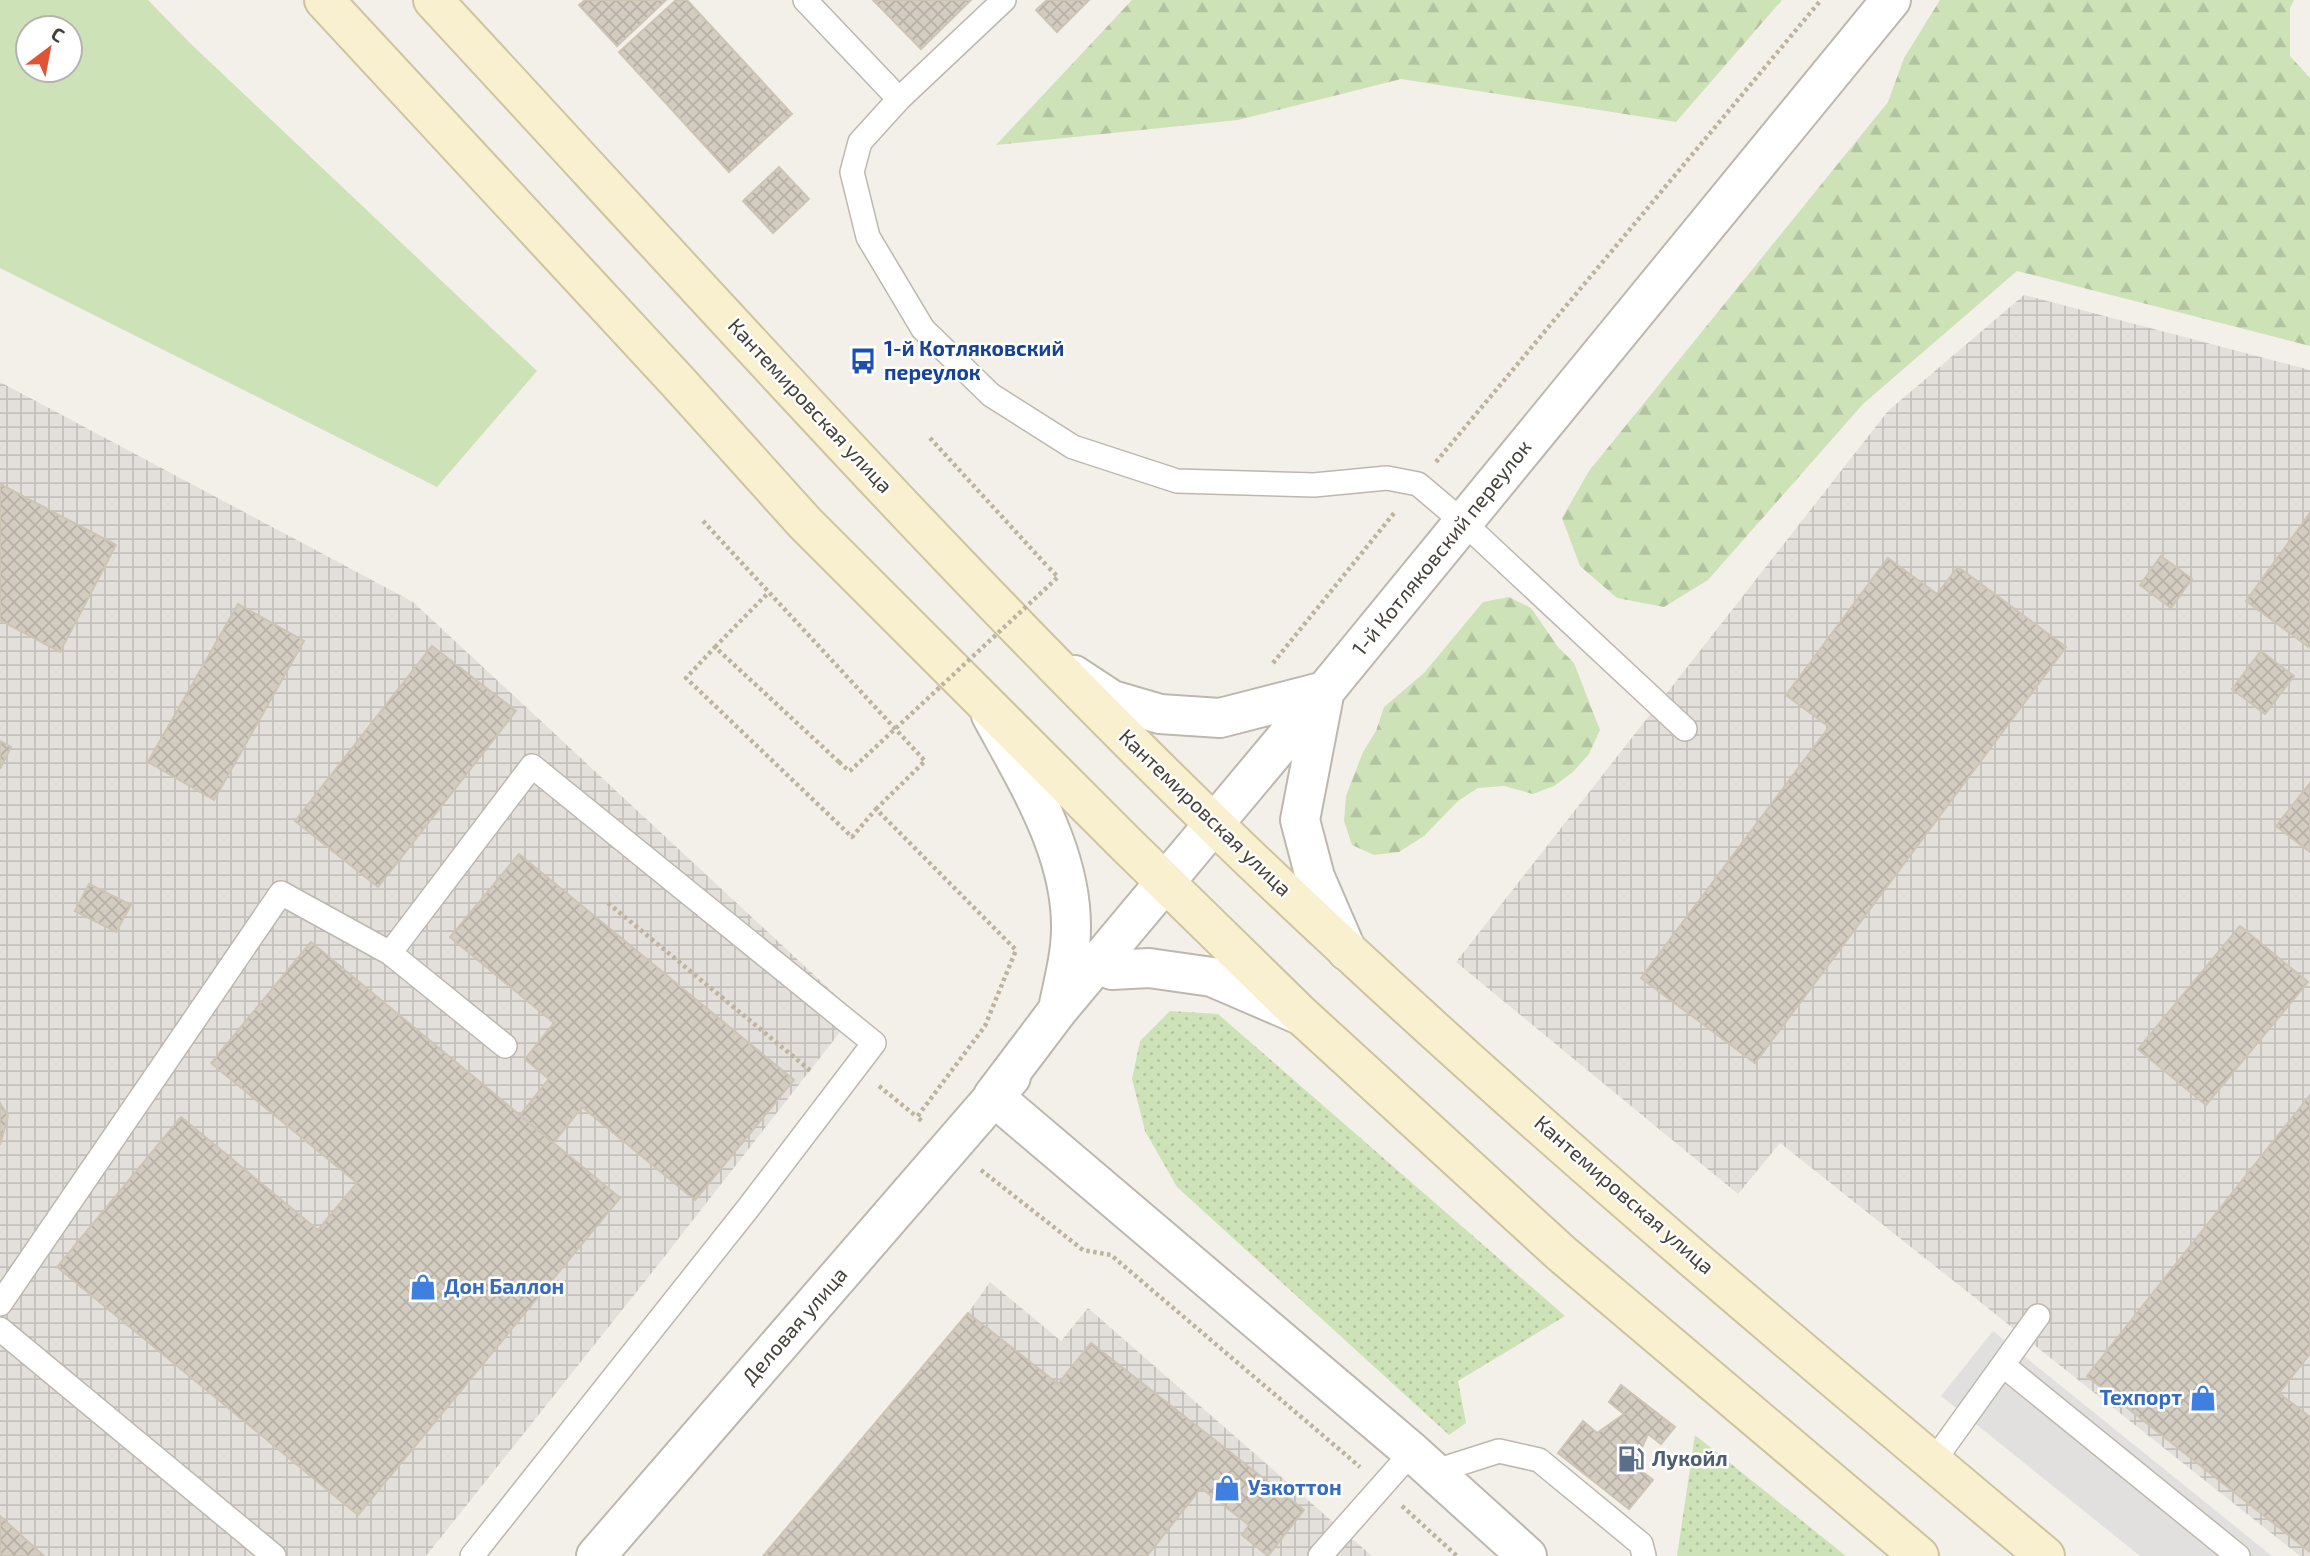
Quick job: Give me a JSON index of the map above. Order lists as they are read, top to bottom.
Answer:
{
  "streets": {
    "main road": ["Кантемировская улица"],
    "street": ["1-й Котляковский переулок", "Деловая улица"]
  },
  "crossings": [
    ["Кантемировская улица", "1-й Котляковский переулок"],
    ["1-й Котляковский переулок", "Деловая улица"]
  ],
  "places": {
    "bus stop": ["1-й Котляковский переулок"],
    "shop": ["Дон Баллон", "Техпорт", "Узкоттон"],
    "fuel station": ["Лукойл"]
  },
  "north": "top right"
}
